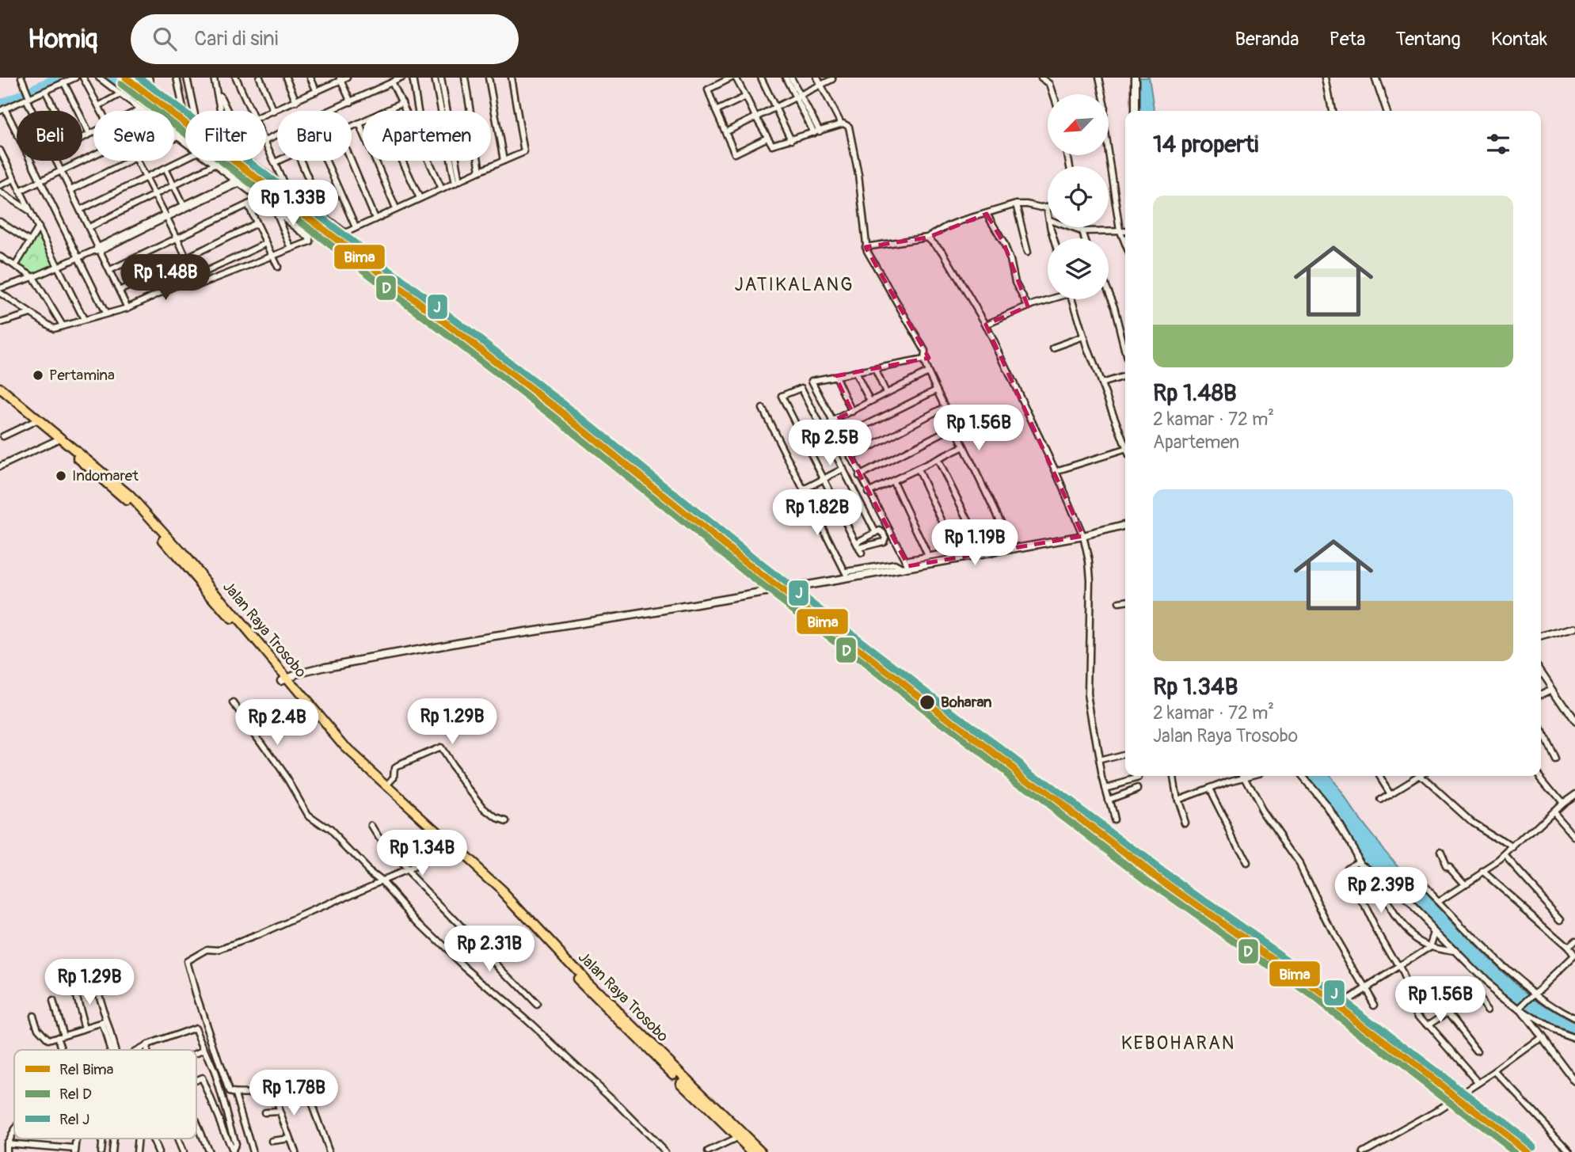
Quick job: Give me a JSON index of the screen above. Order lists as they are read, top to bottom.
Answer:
{
  "streets": {
    "highway": ["Jalan Raya Trosobo"]
  },
  "districts": ["JATIKALANG", "KEBOHARAN"],
  "places": ["Pertamina", "Indomaret", "Boharan"],
  "lines": ["rail line Bima", "rail line J", "rail line D"],
  "legend": ["Rel Bima", "Rel D", "Rel J"],
  "north": "bottom left",
  "page": {
    "header": "Homiq",
    "search": "Cari di sini",
    "nav": [
      "Beranda",
      "Peta",
      "Tentang",
      "Kontak"
    ],
    "chip": [
      "Beli",
      "Sewa",
      "Filter",
      "Baru",
      "Apartemen"
    ],
    "heading": "14 properti",
    "list": [
      {
        "name": "Rp 1.48B",
        "note": "2 kamar · 72 m² · Apartemen"
      },
      {
        "name": "Rp 1.34B",
        "note": "2 kamar · 72 m² · Jalan Raya Trosobo"
      }
    ],
    "price": [
      "Rp 1.33B",
      "Rp 1.48B",
      "Rp 1.56B",
      "Rp 2.5B",
      "Rp 1.82B",
      "Rp 1.19B",
      "Rp 1.29B",
      "Rp 2.4B",
      "Rp 1.34B",
      "Rp 2.39B",
      "Rp 2.31B",
      "Rp 1.29B",
      "Rp 1.56B",
      "Rp 1.78B"
    ]
  }
}
